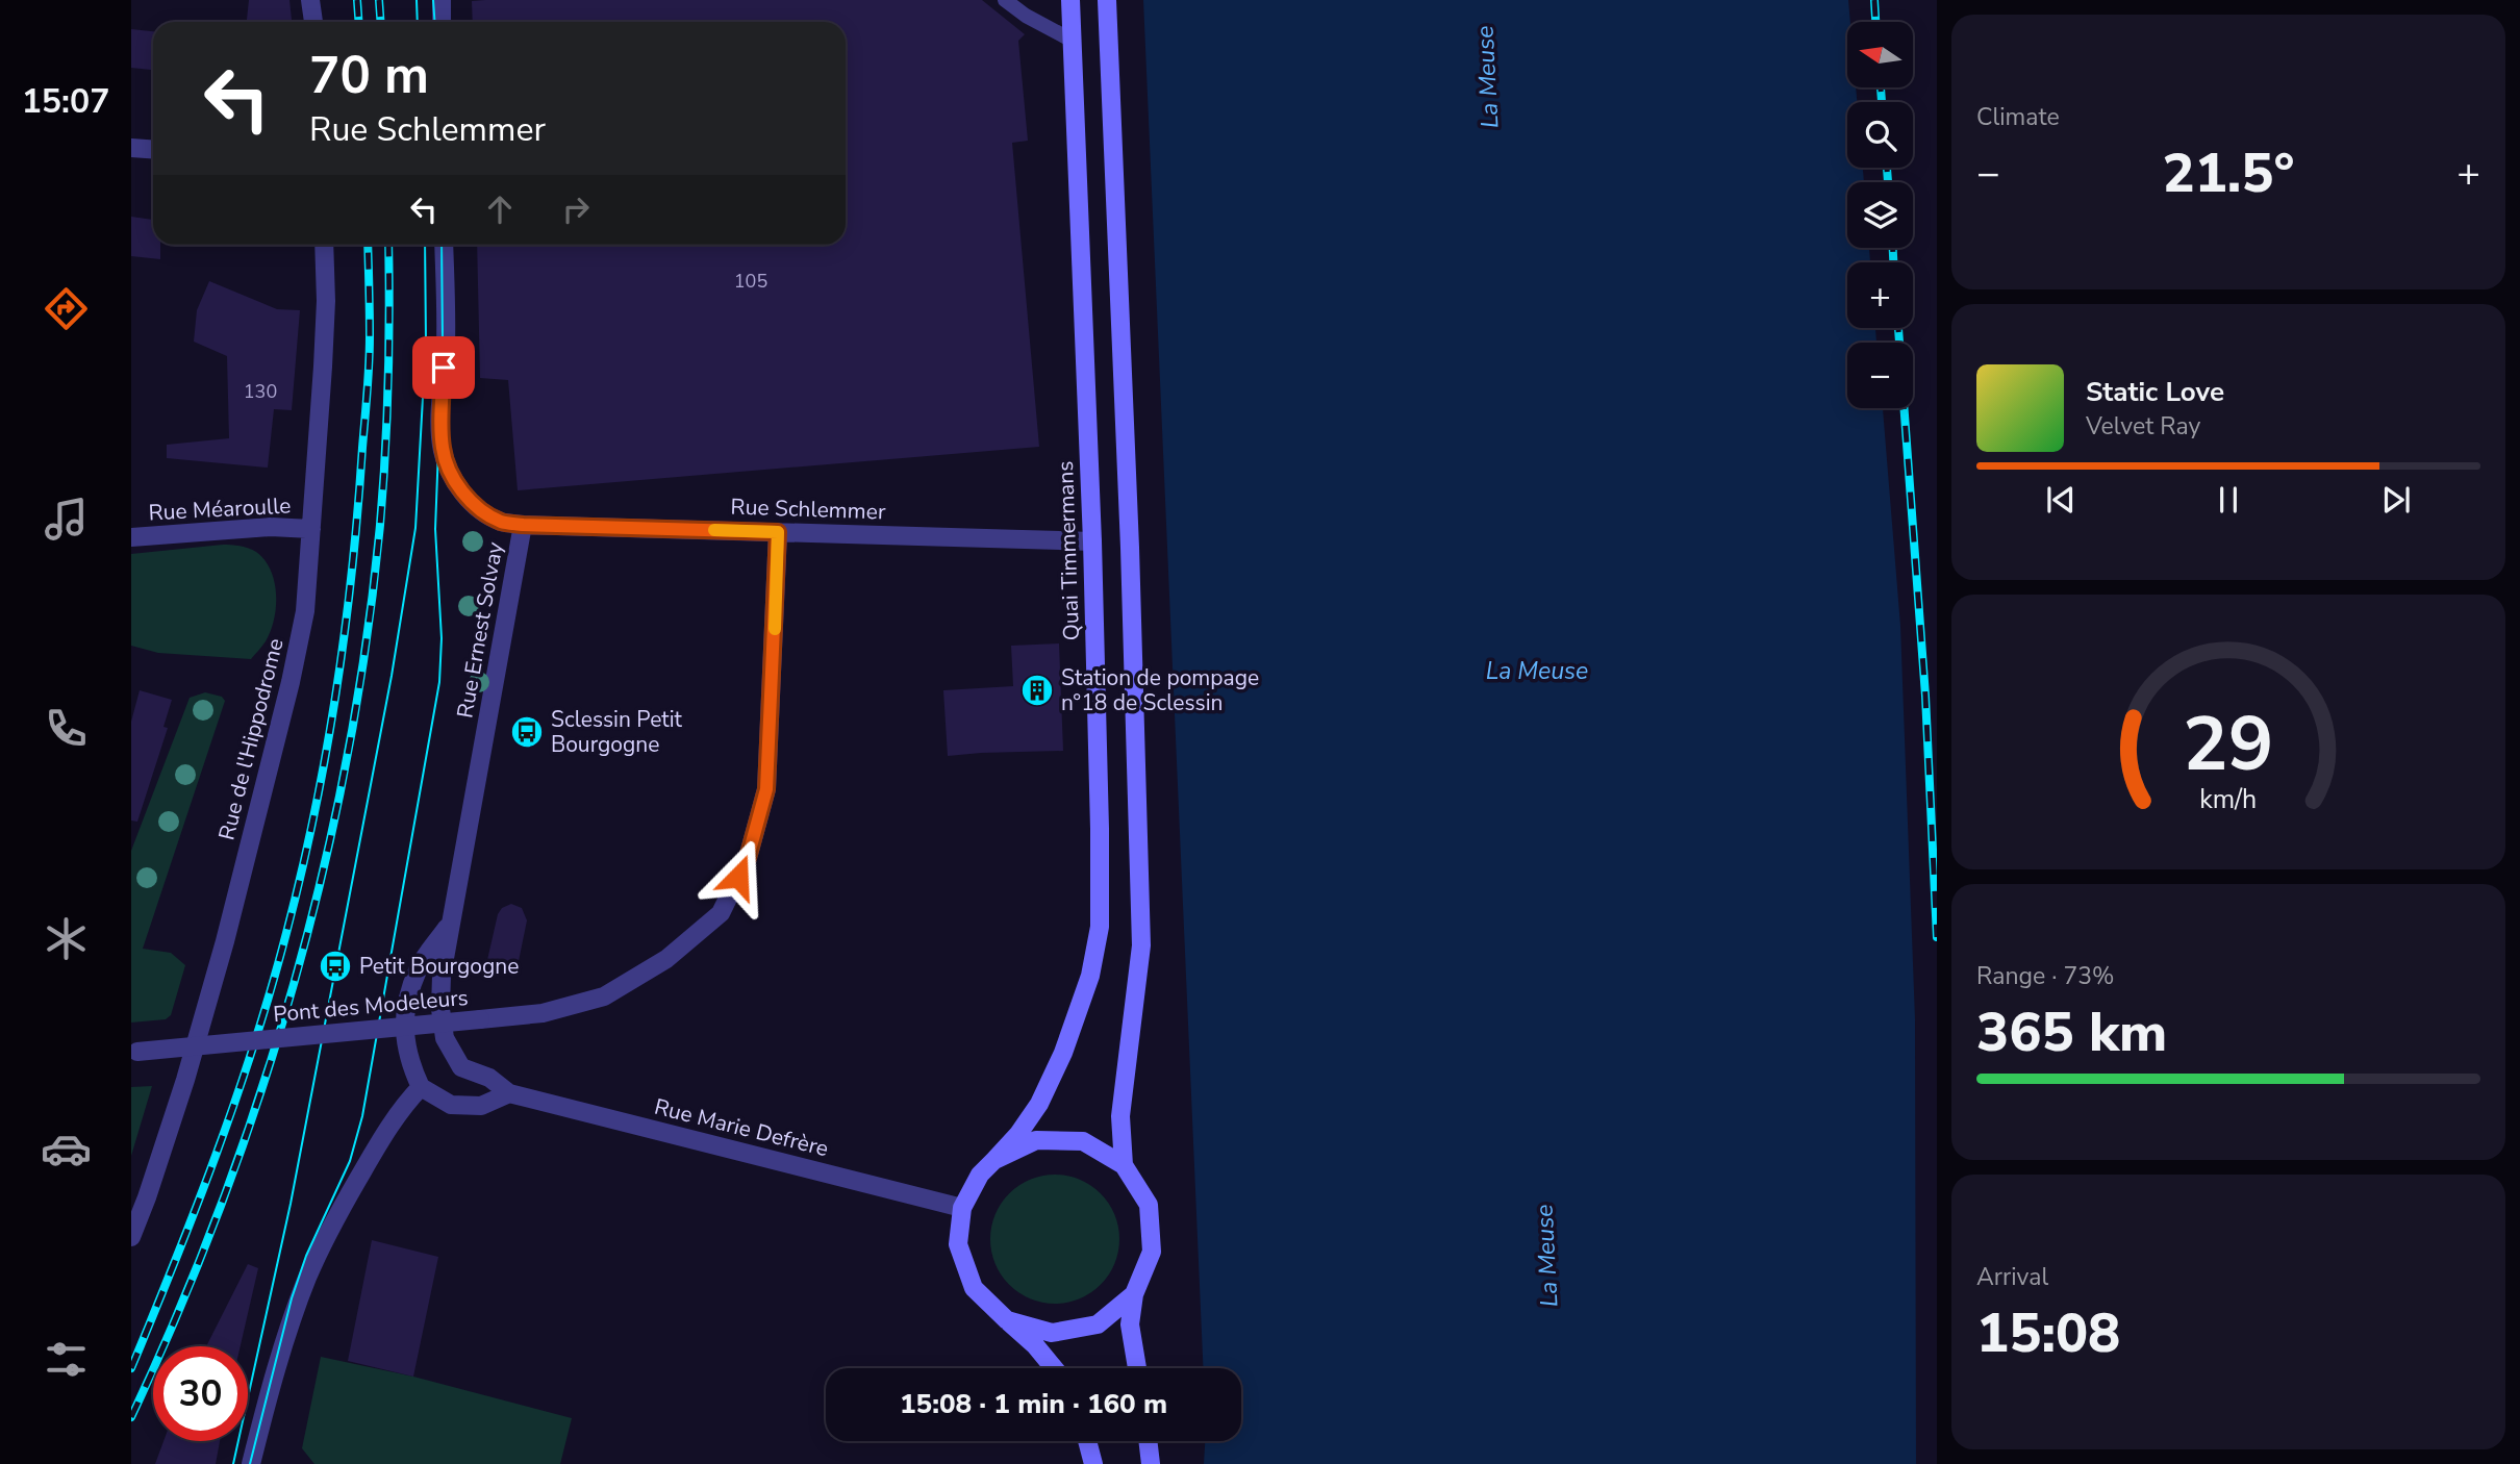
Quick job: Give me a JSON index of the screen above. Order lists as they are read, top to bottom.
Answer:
{
  "streets": {
    "main road": ["Quai Timmermans"],
    "street": [
      "Rue Méaroulle",
      "Rue Schlemmer",
      "Rue Ernest Solvay",
      "Rue de l'Hippodrome",
      "Pont des Modeleurs",
      "Rue Marie Defrère"
    ]
  },
  "crossings": [
    ["Rue Méaroulle", "Rue de l'Hippodrome"],
    ["Rue Schlemmer", "Quai Timmermans"],
    ["Rue Schlemmer", "Rue Ernest Solvay"],
    ["Rue Schlemmer", "Pont des Modeleurs"],
    ["Quai Timmermans", "Rue Marie Defrère"],
    ["Rue Ernest Solvay", "Rue Marie Defrère"]
  ],
  "water": ["La Meuse"],
  "places": {
    "building": ["Station de pompage n°18 de Sclessin"],
    "bus stop": ["Sclessin Petit Bourgogne", "Petit Bourgogne"]
  },
  "house_numbers": ["105", "130"],
  "north": "left",
  "page": {
    "tabs": "15:07",
    "tile": [
      "Climate",
      ["Range · 73%", "365 km"],
      ["Arrival", "15:08"]
    ],
    "map_buttons": ["+", "−"],
    "turn": ["70 m", "Rue Schlemmer"],
    "heat": ["−", "21.5°", "+"],
    "song": ["Static Love", "Velvet Ray"],
    "limit": "30",
    "trip": "15:08 · 1 min · 160 m",
    "gauge": ["29", "km/h"]
  }
}
